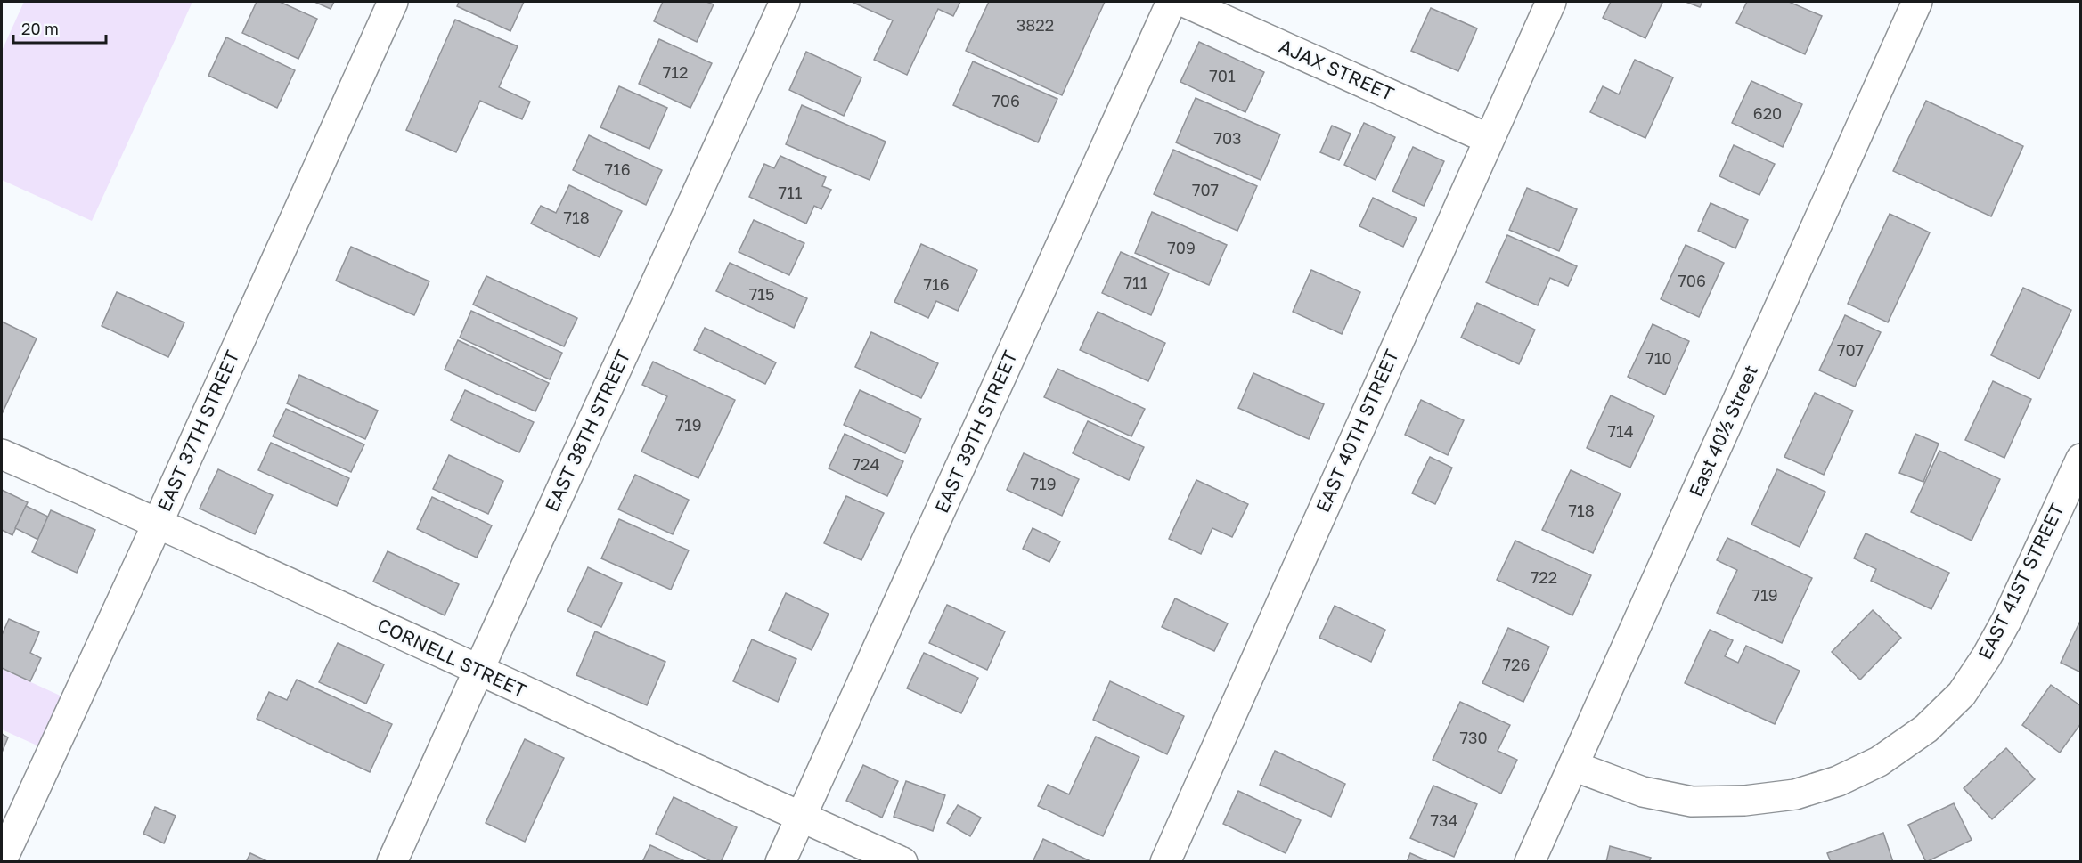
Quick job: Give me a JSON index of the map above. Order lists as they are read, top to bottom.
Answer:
{
  "streets": {
    "street": [
      "AJAX STREET",
      "EAST 37TH STREET",
      "EAST 38TH STREET",
      "EAST 40TH STREET",
      "East 40½ Street",
      "EAST 39TH STREET",
      "EAST 41ST STREET",
      "CORNELL STREET"
    ]
  },
  "crossings": [
    ["AJAX STREET", "EAST 40TH STREET"],
    ["EAST 37TH STREET", "CORNELL STREET"],
    ["EAST 38TH STREET", "CORNELL STREET"],
    ["East 40½ Street", "EAST 41ST STREET"],
    ["EAST 39TH STREET", "CORNELL STREET"]
  ],
  "house_numbers": [
    "3822",
    "712",
    "701",
    "706",
    "620",
    "703",
    "716",
    "707",
    "711",
    "718",
    "709",
    "706",
    "711",
    "716",
    "715",
    "707",
    "710",
    "719",
    "714",
    "724",
    "719",
    "718",
    "722",
    "719",
    "726",
    "730",
    "734"
  ],
  "scale_bar": "20 m"
}
